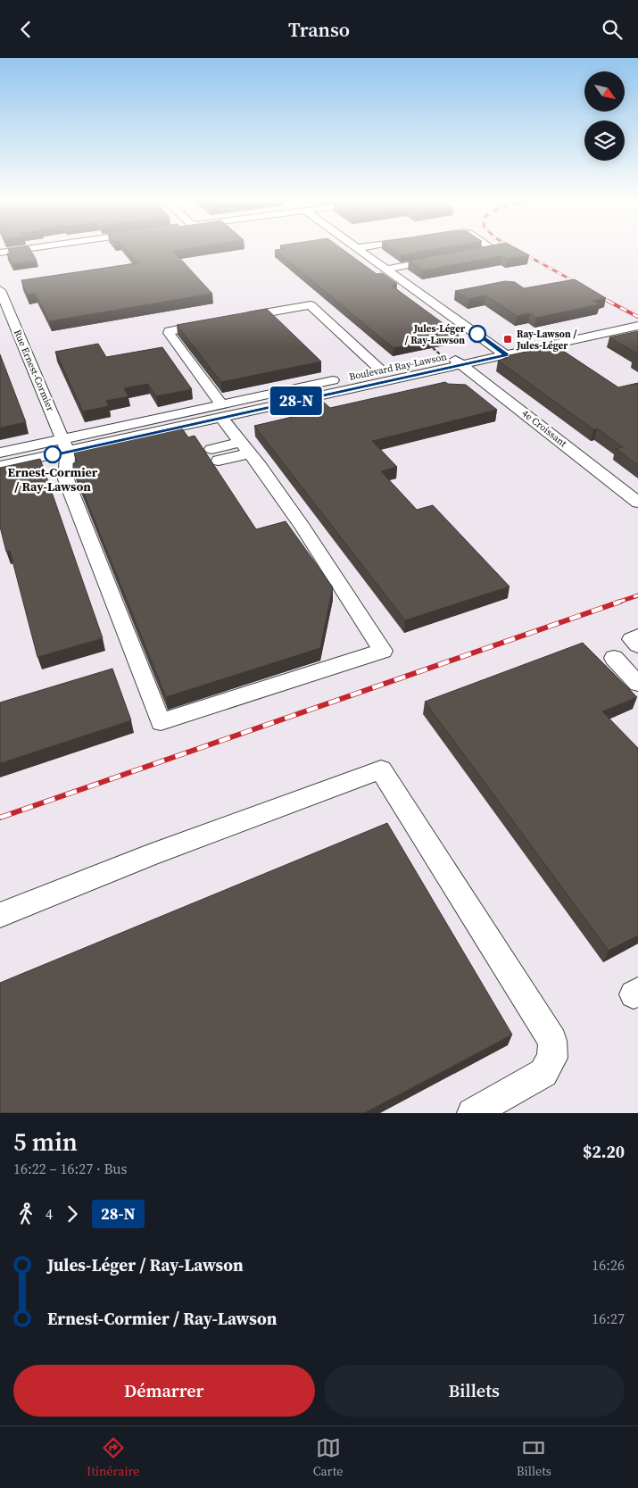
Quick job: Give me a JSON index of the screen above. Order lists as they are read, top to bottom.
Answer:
{
  "streets": {
    "street": ["Boulevard Ray-Lawson", "Rue Ernest-Cormier", "4e Croissant"]
  },
  "crossings": [
    ["Boulevard Ray-Lawson", "Rue Ernest-Cormier"],
    ["Boulevard Ray-Lawson", "4e Croissant"]
  ],
  "places": {
    "other": ["Jules-Léger / Ray-Lawson", "Ernest-Cormier / Ray-Lawson"],
    "transit": ["Ray-Lawson / Jules-Léger"]
  },
  "lines": ["bus line 28-N"],
  "north": "bottom right",
  "page": {
    "header": "Transo",
    "on_map": "28-N",
    "heading": ["5 min", "16:22 – 16:27 · Bus", "$2.20"],
    "legs": ["4", "28-N"],
    "list": [
      {
        "name": "Jules-Léger / Ray-Lawson",
        "value": "16:26"
      },
      {
        "name": "Ernest-Cormier / Ray-Lawson",
        "value": "16:27"
      }
    ],
    "buttons": ["Démarrer", "Billets"],
    "tabs": ["Itinéraire", "Carte", "Billets"]
  }
}
